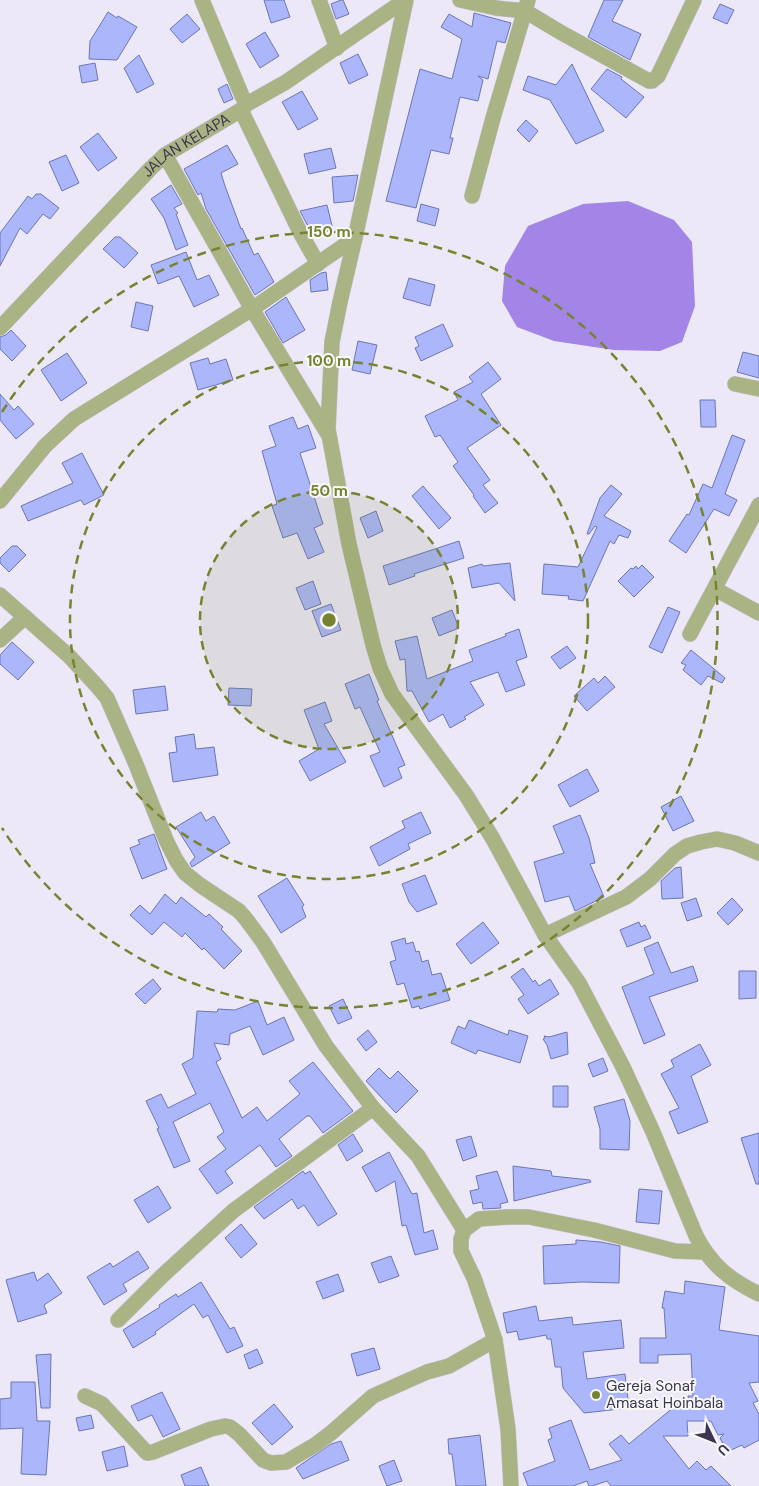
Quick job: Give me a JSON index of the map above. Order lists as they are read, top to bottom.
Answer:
{
  "streets": {
    "street": ["JALAN KELAPA"]
  },
  "places": ["Gereja Sonaf Amasat Hoinbala"],
  "north": "bottom right",
  "rings": ["150 m", "100 m", "50 m"]
}
